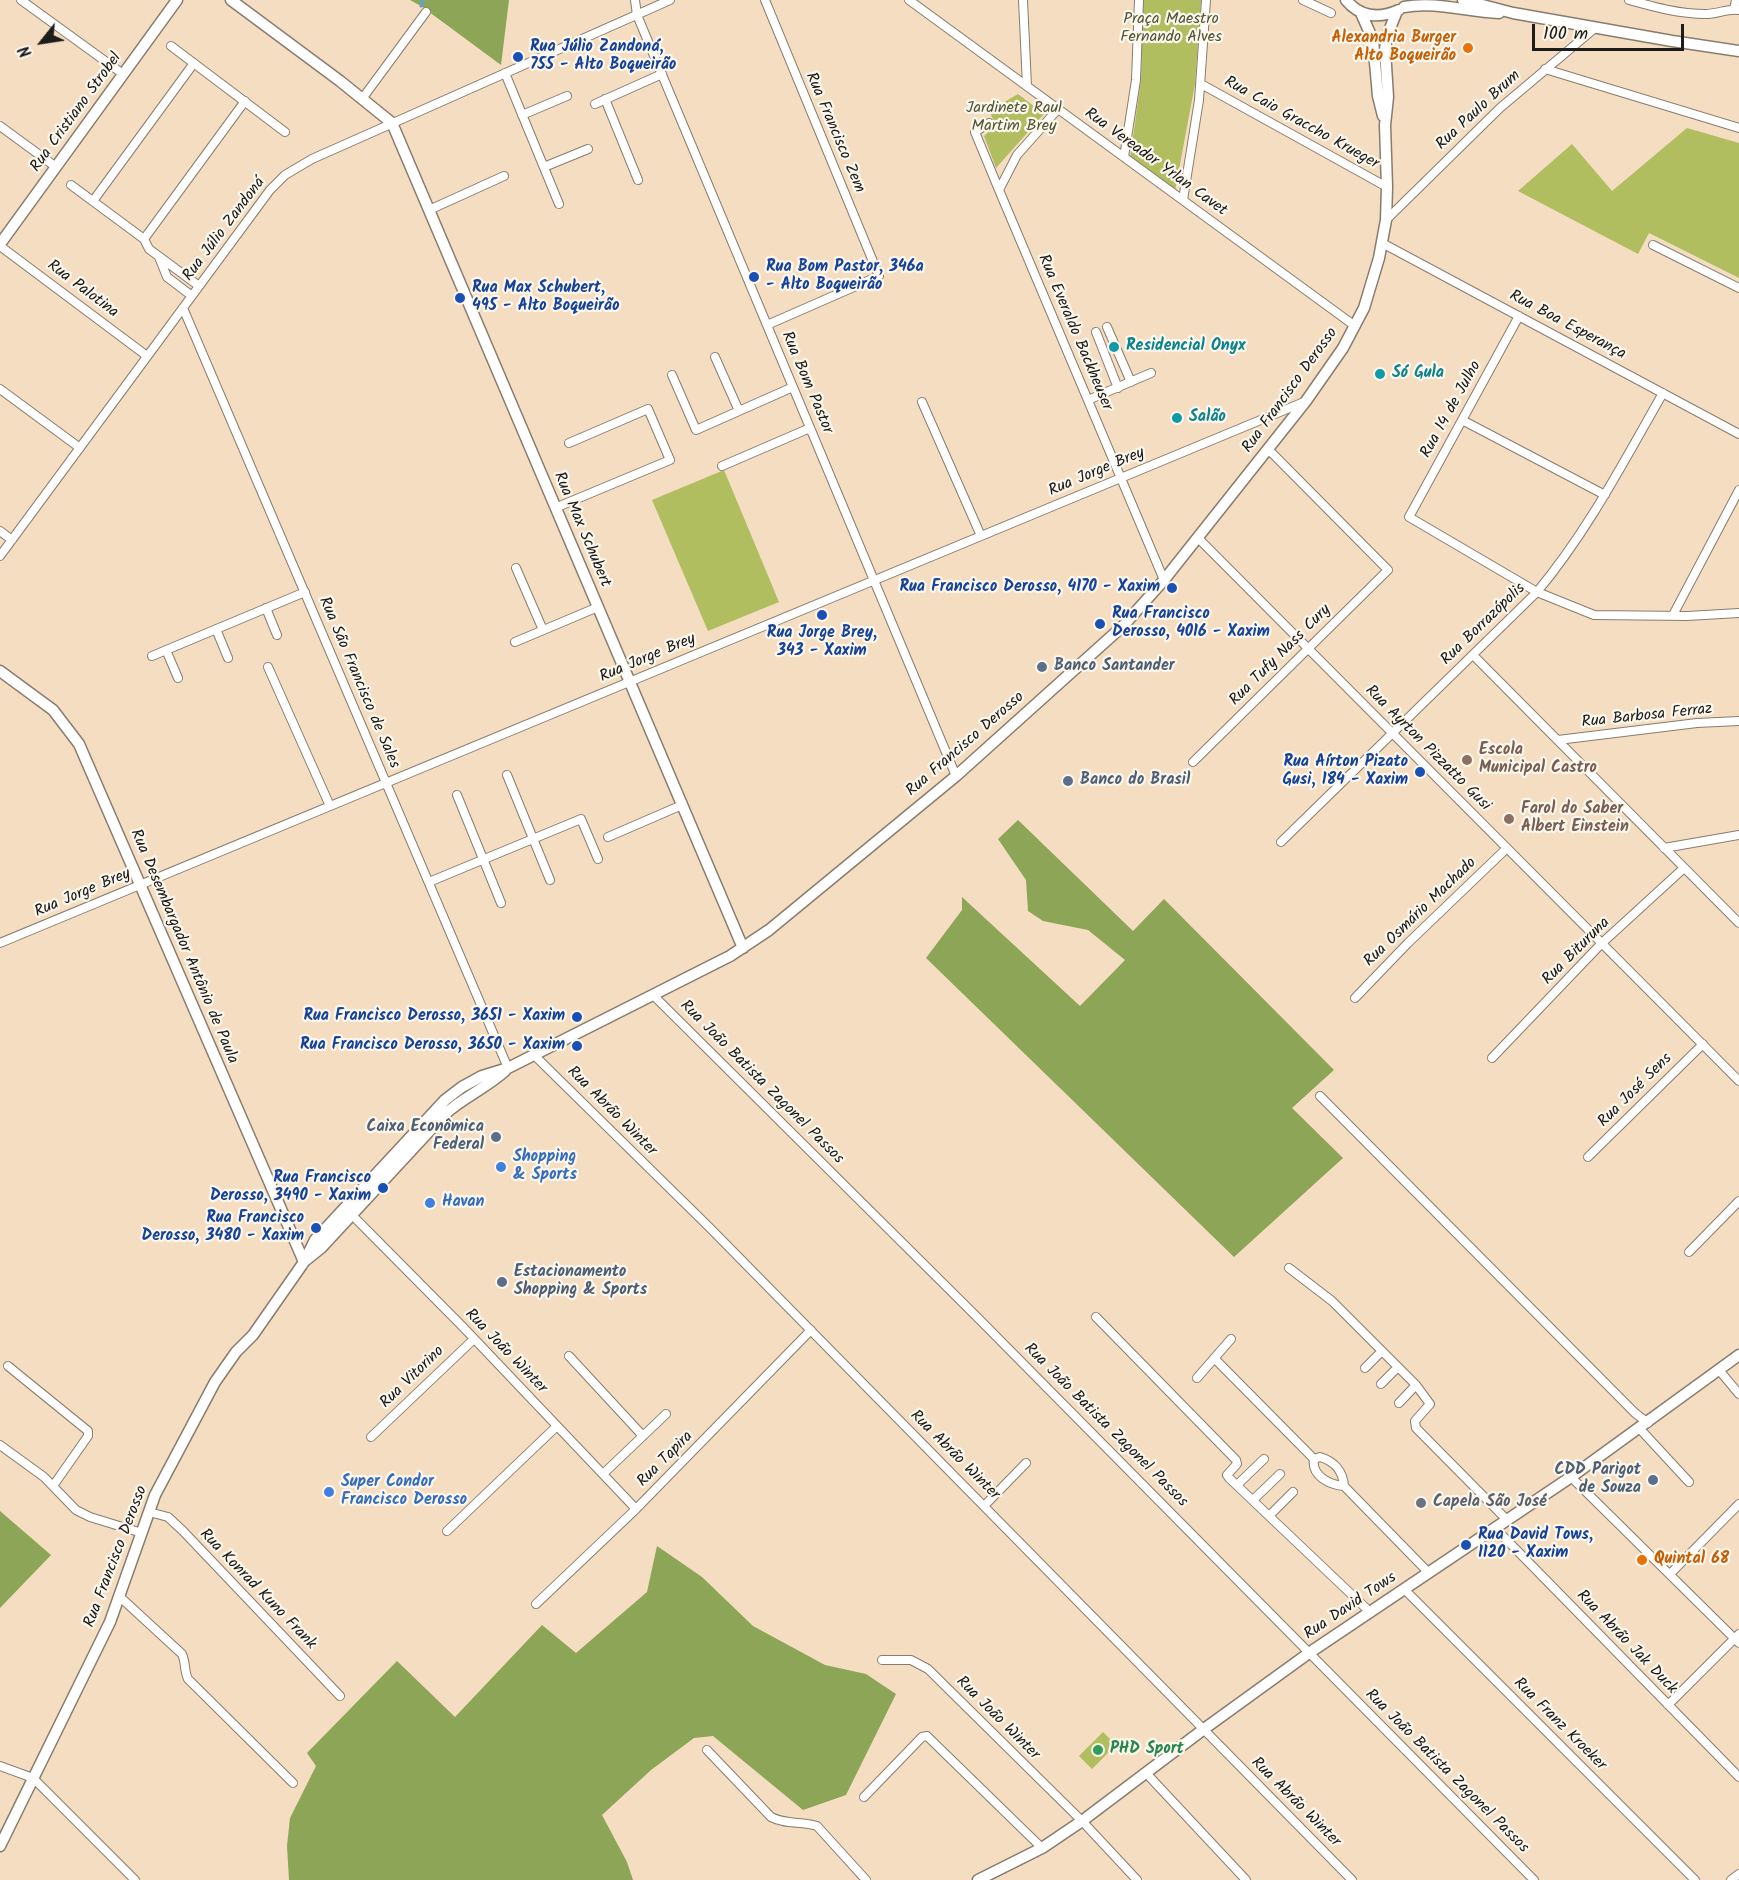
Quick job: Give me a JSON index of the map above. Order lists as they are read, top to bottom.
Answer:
{
  "streets": {
    "main road": [
      "Rua Cristiano Strobel",
      "Rua Francisco Derosso",
      "Rua Max Schubert",
      "Rua Desembargador Antônio de Paula",
      "Rua David Tows"
    ],
    "street": [
      "Rua Paulo Brum",
      "Rua Caio Graccho Krueger",
      "Rua Francisco Zem",
      "Rua Vereador Yrlan Cavet",
      "Rua Júlio Zandoná",
      "Rua Palotina",
      "Rua Boa Esperança",
      "Rua Everaldo Backheuser",
      "Rua Bom Pastor",
      "Rua 14 de Julho",
      "Rua Jorge Brey",
      "Rua Borrazópolis",
      "Rua Tufy Nass Cury",
      "Rua São Francisco de Sales",
      "Rua Barbosa Ferraz",
      "Rua Ayrton Pizzatto Gusi",
      "Rua Osmário Machado",
      "Rua Bituruna",
      "Rua João Batista Zagonel Passos",
      "Rua José Sens",
      "Rua Abrão Winter",
      "Rua João Winter",
      "Rua Vitorino",
      "Rua Tapira",
      "Rua Konrad Kuno Frank",
      "Rua Abrão Jak Duck",
      "Rua Franz Kroeker"
    ]
  },
  "crossings": [
    ["Rua Paulo Brum", "Rua Francisco Derosso"],
    ["Rua Cristiano Strobel", "Rua Palotina"],
    ["Rua Caio Graccho Krueger", "Rua Francisco Derosso"],
    ["Rua Francisco Zem", "Rua Bom Pastor"],
    ["Rua Vereador Yrlan Cavet", "Rua Francisco Derosso"],
    ["Rua Júlio Zandoná", "Rua Palotina"],
    ["Rua Júlio Zandoná", "Rua Bom Pastor"],
    ["Rua Júlio Zandoná", "Rua Max Schubert"],
    ["Rua Júlio Zandoná", "Rua São Francisco de Sales"],
    ["Rua Boa Esperança", "Rua Francisco Derosso"],
    ["Rua Boa Esperança", "Rua 14 de Julho"],
    ["Rua Boa Esperança", "Rua Borrazópolis"],
    ["Rua Everaldo Backheuser", "Rua Francisco Derosso"],
    ["Rua Everaldo Backheuser", "Rua Jorge Brey"],
    ["Rua Bom Pastor", "Rua Francisco Derosso"],
    ["Rua Bom Pastor", "Rua Jorge Brey"],
    ["Rua Francisco Derosso", "Rua Jorge Brey"],
    ["Rua Francisco Derosso", "Rua Max Schubert"],
    ["Rua Francisco Derosso", "Rua Tufy Nass Cury"],
    ["Rua Francisco Derosso", "Rua São Francisco de Sales"],
    ["Rua Francisco Derosso", "Rua Ayrton Pizzatto Gusi"],
    ["Rua Francisco Derosso", "Rua Desembargador Antônio de Paula"],
    ["Rua Francisco Derosso", "Rua João Batista Zagonel Passos"],
    ["Rua Francisco Derosso", "Rua Abrão Winter"],
    ["Rua Francisco Derosso", "Rua João Winter"],
    ["Rua Francisco Derosso", "Rua Konrad Kuno Frank"],
    ["Rua 14 de Julho", "Rua Borrazópolis"],
    ["Rua Jorge Brey", "Rua Max Schubert"],
    ["Rua Jorge Brey", "Rua São Francisco de Sales"],
    ["Rua Jorge Brey", "Rua Desembargador Antônio de Paula"],
    ["Rua Borrazópolis", "Rua Ayrton Pizzatto Gusi"],
    ["Rua Tufy Nass Cury", "Rua Ayrton Pizzatto Gusi"],
    ["Rua Ayrton Pizzatto Gusi", "Rua Osmário Machado"],
    ["Rua Ayrton Pizzatto Gusi", "Rua Bituruna"],
    ["Rua Ayrton Pizzatto Gusi", "Rua José Sens"],
    ["Rua João Batista Zagonel Passos", "Rua David Tows"],
    ["Rua Abrão Winter", "Rua Tapira"],
    ["Rua Abrão Winter", "Rua David Tows"],
    ["Rua João Winter", "Rua Vitorino"],
    ["Rua João Winter", "Rua Tapira"],
    ["Rua João Winter", "Rua David Tows"],
    ["Rua David Tows", "Rua Abrão Jak Duck"],
    ["Rua David Tows", "Rua Franz Kroeker"]
  ],
  "parks": ["Praça Maestro Fernando Alves", "Jardinete Raul Martim Brey"],
  "places": [
    "Alexandria Burger Alto Boqueirão",
    "Rua Júlio Zandoná, 755 - Alto Boqueirão",
    "Rua Bom Pastor, 346a - Alto Boqueirão",
    "Rua Max Schubert, 495 - Alto Boqueirão",
    "Residencial Onyx",
    "Só Gula",
    "Salão",
    "Rua Francisco Derosso, 4170 - Xaxim",
    "Rua Jorge Brey, 343 - Xaxim",
    "Rua Francisco Derosso, 4016 - Xaxim",
    "Banco Santander",
    "Escola Municipal Castro",
    "Rua Aírton Pizato Gusi, 184 - Xaxim",
    "Banco do Brasil",
    "Farol do Saber Albert Einstein",
    "Rua Francisco Derosso, 3651 - Xaxim",
    "Rua Francisco Derosso, 3650 - Xaxim",
    "Caixa Econômica Federal",
    "Shopping & Sports",
    "Rua Francisco Derosso, 3490 - Xaxim",
    "Havan",
    "Rua Francisco Derosso, 3480 - Xaxim",
    "Estacionamento Shopping & Sports",
    "CDD Parigot de Souza",
    "Super Condor Francisco Derosso",
    "Capela São José",
    "Rua David Tows, 1120 - Xaxim",
    "Quintal 68",
    "PHD Sport"
  ],
  "scale_bar": "100 m",
  "north": "bottom left"
}
